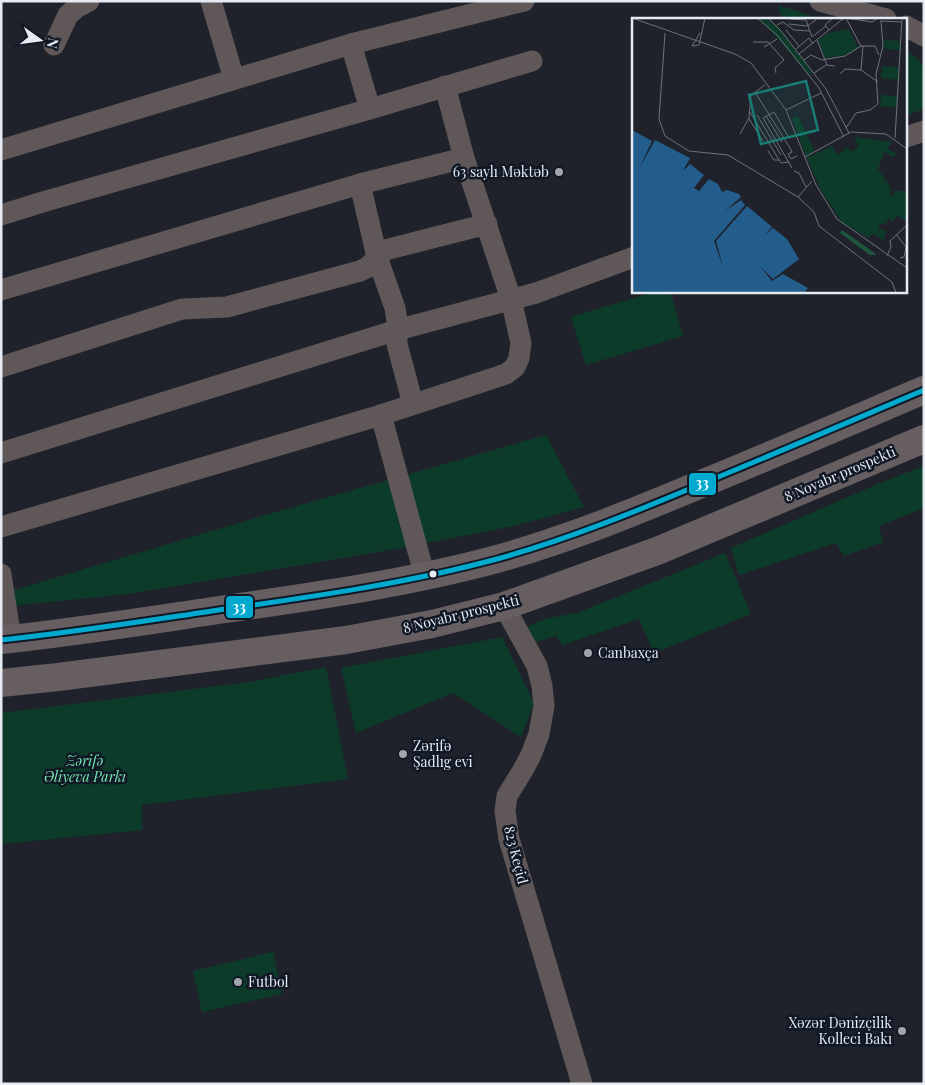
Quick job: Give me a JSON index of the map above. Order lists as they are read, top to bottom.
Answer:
{
  "streets": {
    "highway": ["8 Noyabr prospekti"],
    "street": ["823 Keçid"]
  },
  "crossings": [
    ["8 Noyabr prospekti", "823 Keçid"]
  ],
  "parks": ["Zərifə Əliyeva Parkı"],
  "places": [
    "63 saylı Məktəb",
    "Canbaxça",
    "Zərifə Şadlıg evi",
    "Futbol",
    "Xəzər Dənizçilik Kolleci Bakı"
  ],
  "lines": ["transit line 33"],
  "north": "right"
}
